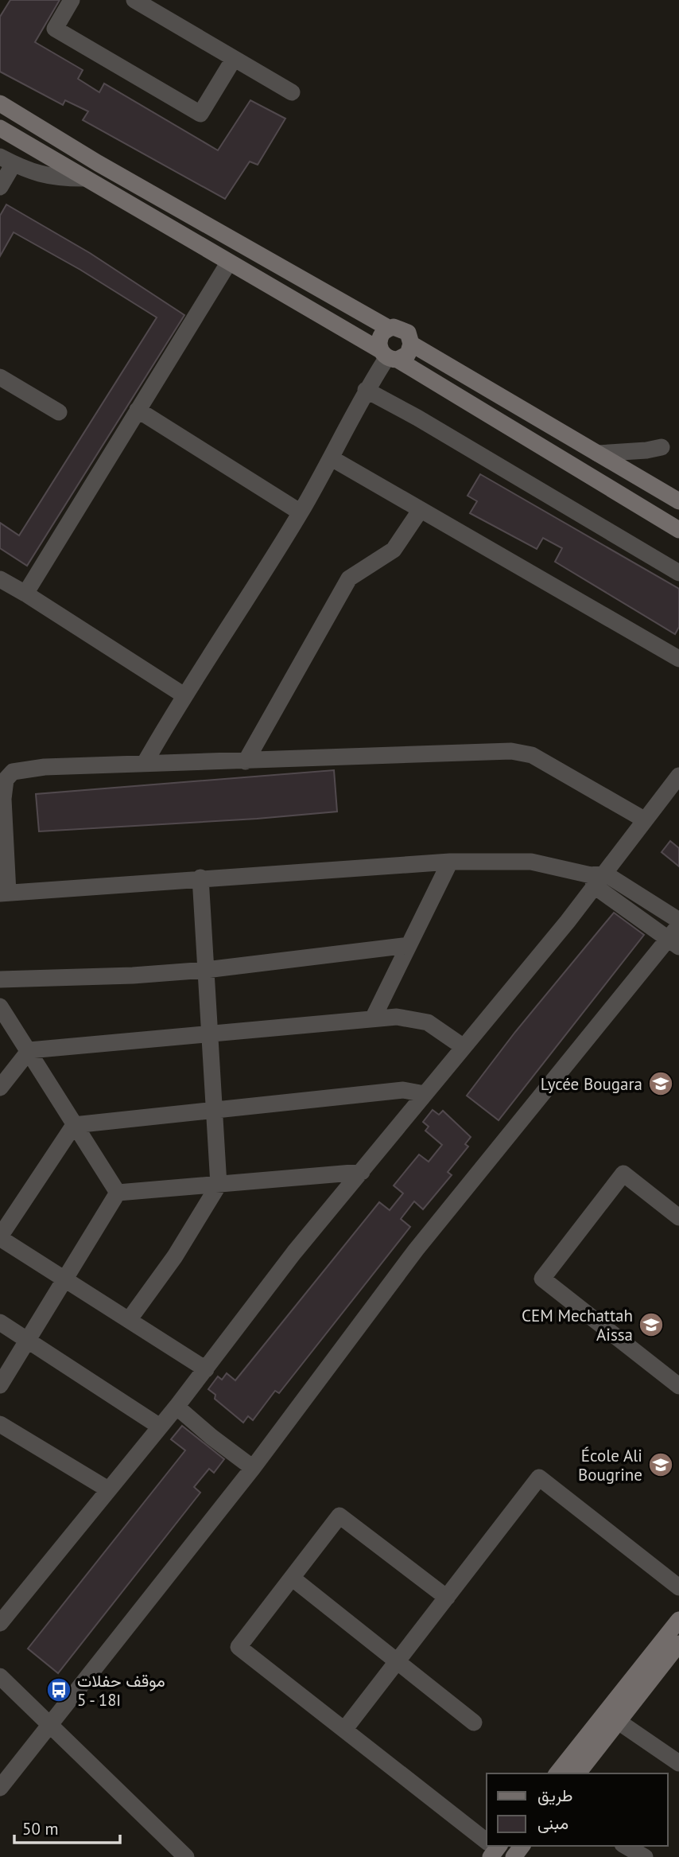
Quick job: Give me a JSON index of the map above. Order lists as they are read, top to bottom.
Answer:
{
  "places": {
    "school or university": ["Lycée Bougara", "CEM Mechattah Aissa", "École Ali Bougrine"],
    "bus stop": ["موقف حفلات 5 - 18ا"]
  },
  "legend": ["طريق", "مبنى"],
  "scale_bar": "50 m"
}
